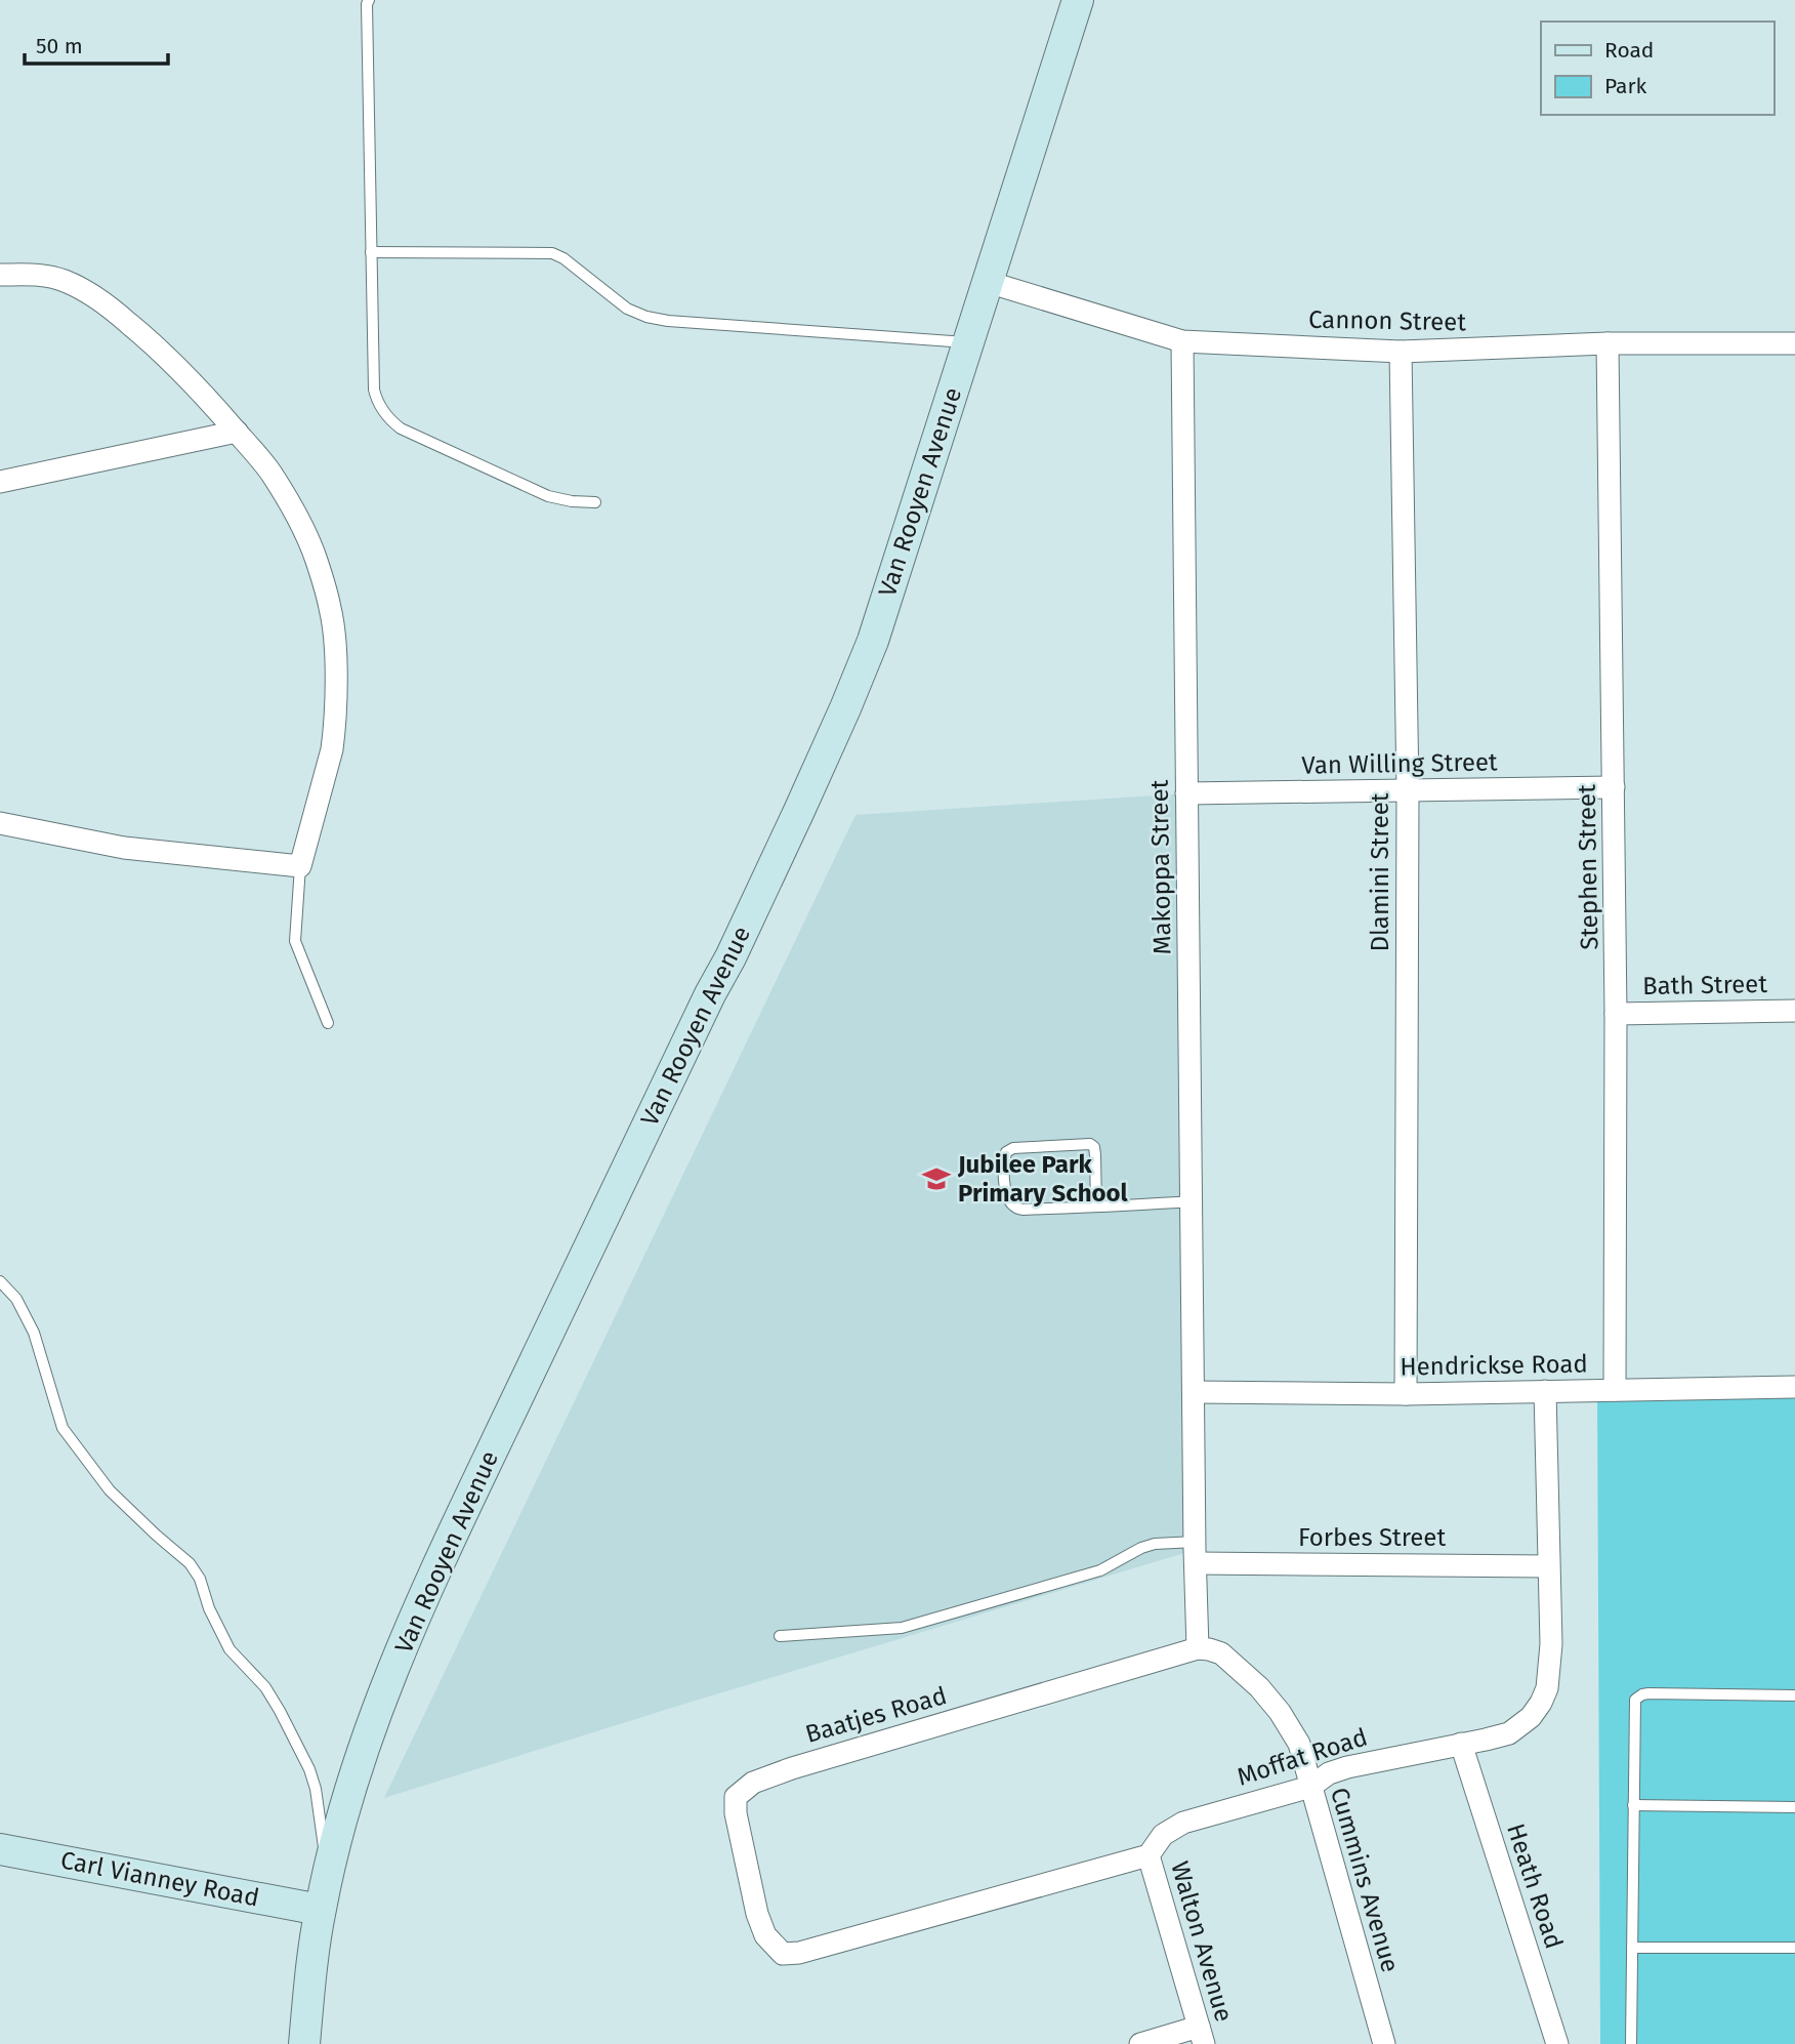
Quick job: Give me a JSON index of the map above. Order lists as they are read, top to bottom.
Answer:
{
  "streets": {
    "street": [
      "Cannon Street",
      "Van Rooyen Avenue",
      "Van Willing Street",
      "Makoppa Street",
      "Stephen Street",
      "Dlamini Street",
      "Bath Street",
      "Hendrickse Road",
      "Forbes Street",
      "Baatjes Road",
      "Moffat Road",
      "Carl Vianney Road",
      "Cummins Avenue",
      "Heath Road",
      "Walton Avenue"
    ]
  },
  "crossings": [
    ["Cannon Street", "Van Rooyen Avenue"],
    ["Cannon Street", "Makoppa Street"],
    ["Cannon Street", "Stephen Street"],
    ["Cannon Street", "Dlamini Street"],
    ["Van Rooyen Avenue", "Carl Vianney Road"],
    ["Van Willing Street", "Makoppa Street"],
    ["Van Willing Street", "Stephen Street"],
    ["Van Willing Street", "Dlamini Street"],
    ["Makoppa Street", "Hendrickse Road"],
    ["Stephen Street", "Bath Street"],
    ["Stephen Street", "Hendrickse Road"],
    ["Dlamini Street", "Hendrickse Road"],
    ["Hendrickse Road", "Moffat Road"],
    ["Forbes Street", "Moffat Road"],
    ["Baatjes Road", "Moffat Road"],
    ["Baatjes Road", "Cummins Avenue"],
    ["Baatjes Road", "Walton Avenue"],
    ["Moffat Road", "Cummins Avenue"],
    ["Moffat Road", "Heath Road"],
    ["Moffat Road", "Walton Avenue"]
  ],
  "places": {
    "school or university": ["Jubilee Park Primary School"]
  },
  "legend": ["Road", "Park"],
  "scale_bar": "50 m"
}
